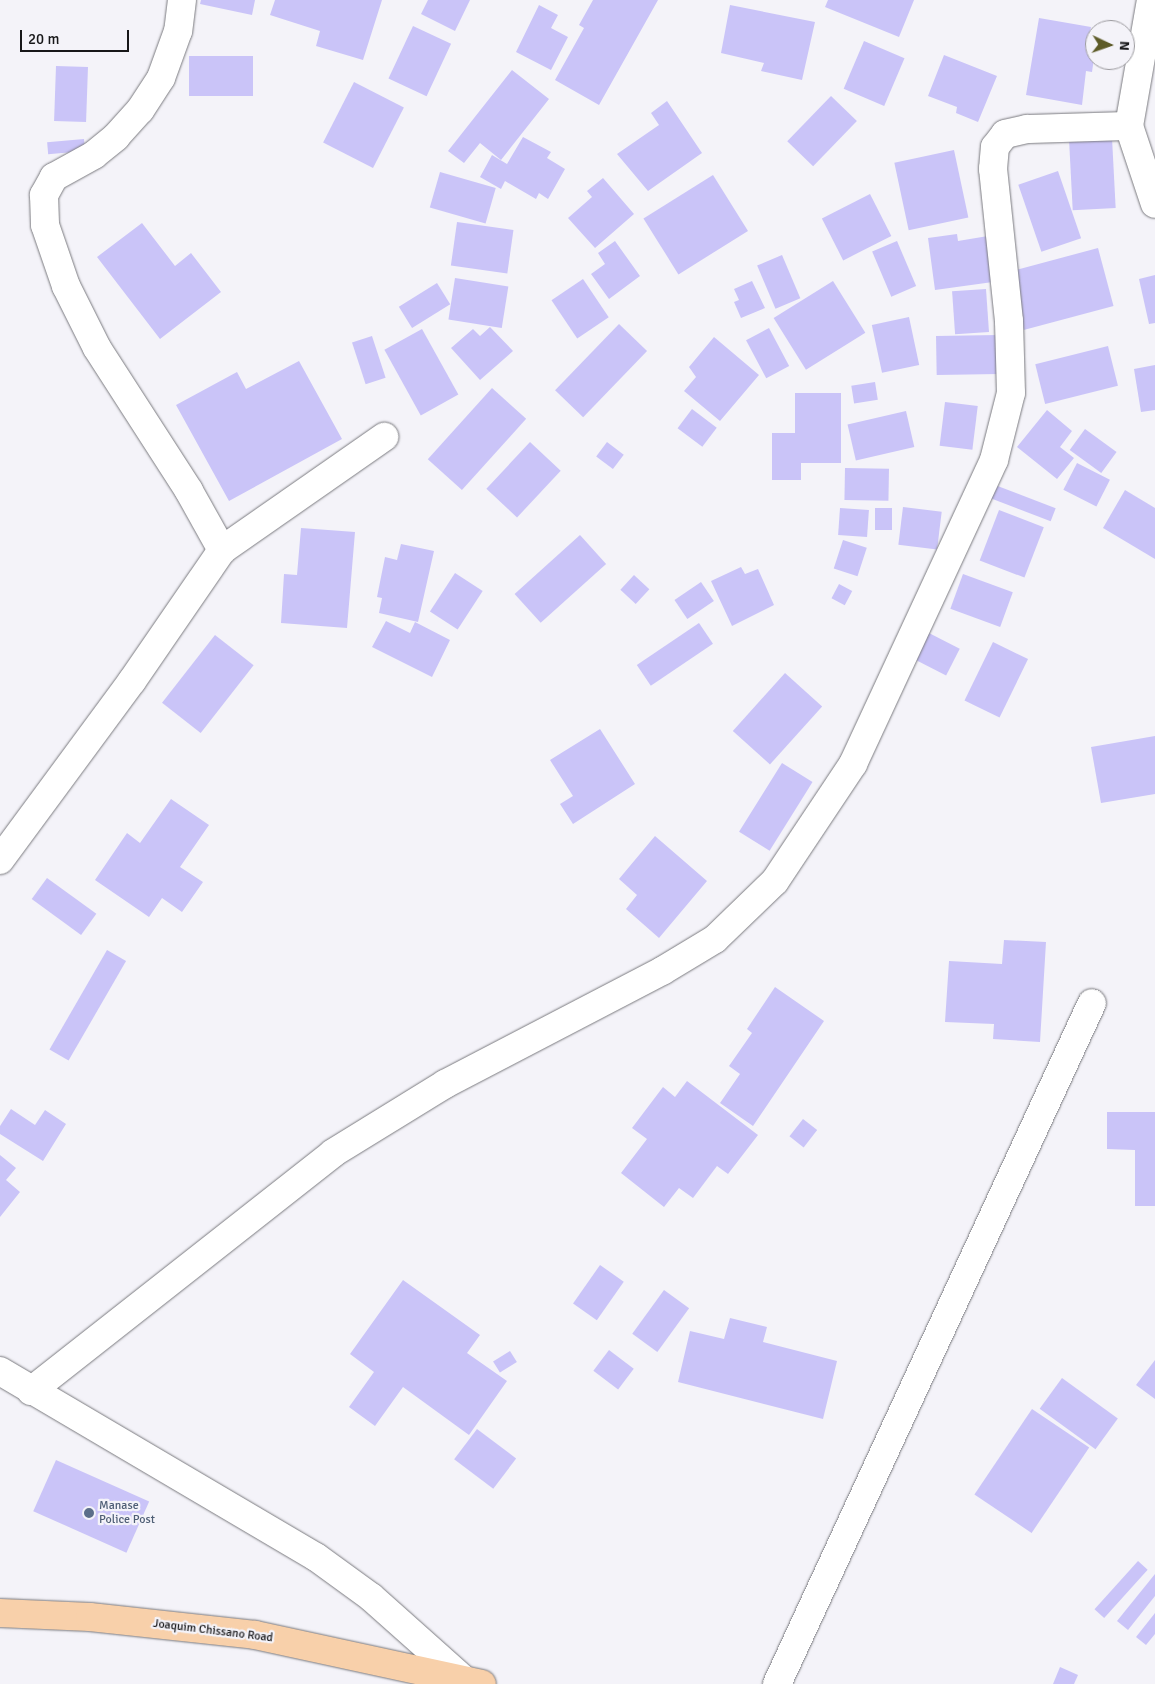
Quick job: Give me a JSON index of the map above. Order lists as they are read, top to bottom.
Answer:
{
  "streets": {
    "highway": ["Joaquim Chissano Road"]
  },
  "places": ["Manase Police Post"],
  "scale_bar": "20 m",
  "north": "right"
}
